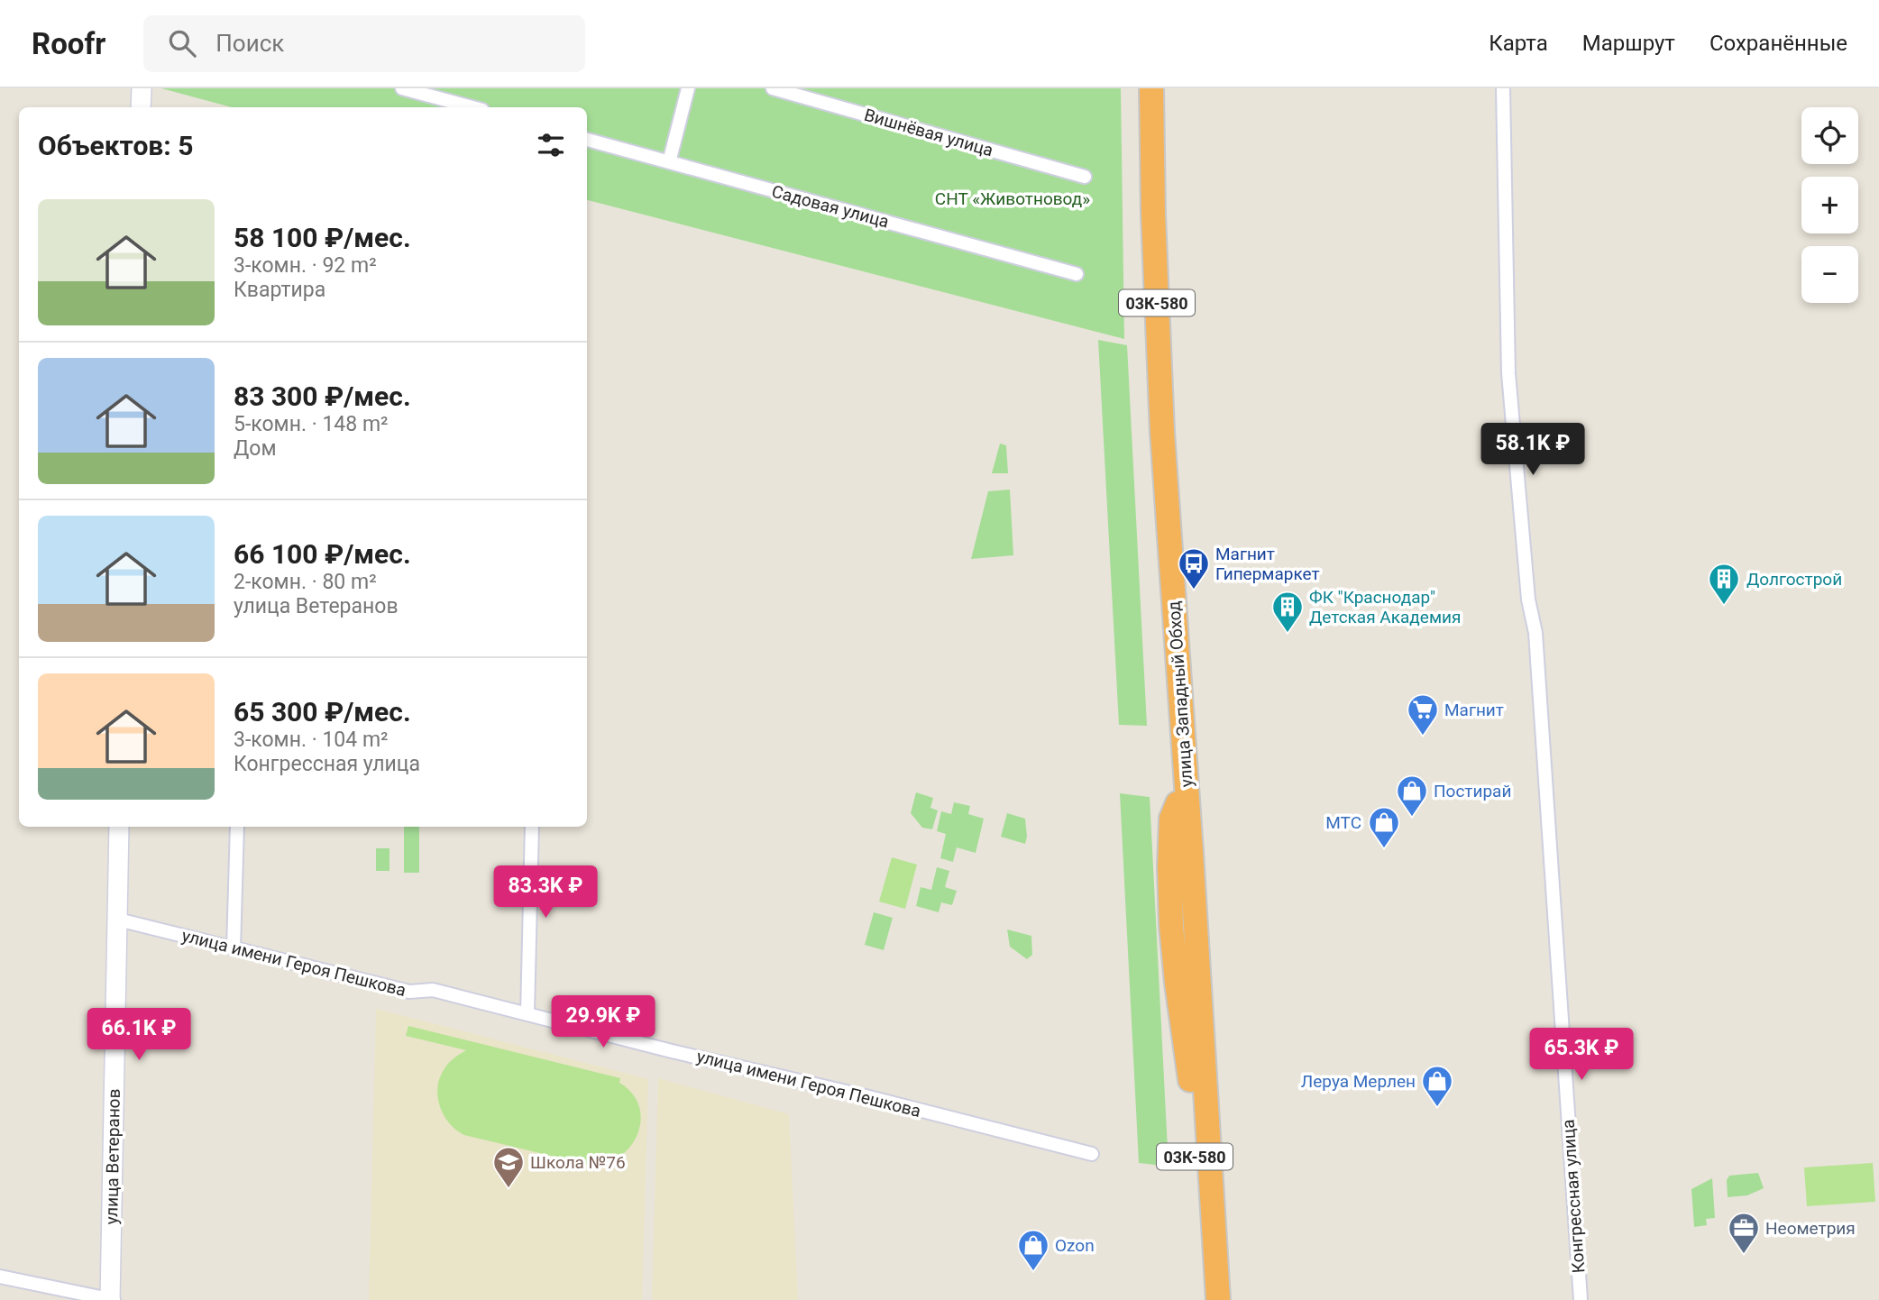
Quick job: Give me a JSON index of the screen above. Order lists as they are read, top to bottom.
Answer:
{
  "streets": {
    "highway": ["03К-580", "улица Западный Обход"],
    "street": [
      "Вишнёвая улица",
      "Садовая улица",
      "улица имени Героя Пешкова",
      "улица Ветеранов",
      "Конгрессная улица"
    ]
  },
  "crossings": [
    ["улица имени Героя Пешкова", "улица Ветеранов"]
  ],
  "parks": ["СНТ «Животновод»"],
  "places": {
    "bus stop": ["Магнит Гипермаркет"],
    "building": ["Долгострой", "ФК \"Краснодар\" Детская Академия"],
    "supermarket": ["Магнит"],
    "shop": [
      "Постирай",
      "МТС",
      "Леруа Мерлен",
      "Ozon"
    ],
    "school or university": ["Школа №76"],
    "office": ["Неометрия"]
  },
  "page": {
    "header": "Roofr",
    "search": "Поиск",
    "nav": ["Карта", "Маршрут", "Сохранённые"],
    "map_buttons": ["+", "−"],
    "heading": "Объектов: 5",
    "list": [
      {
        "name": "58 100 ₽/мес.",
        "note": "3-комн. · 92 m² · Квартира"
      },
      {
        "name": "83 300 ₽/мес.",
        "note": "5-комн. · 148 m² · Дом"
      },
      {
        "name": "66 100 ₽/мес.",
        "note": "2-комн. · 80 m² · улица Ветеранов"
      },
      {
        "name": "65 300 ₽/мес.",
        "note": "3-комн. · 104 m² · Конгрессная улица"
      }
    ],
    "price": [
      "58.1K ₽",
      "83.3K ₽",
      "29.9K ₽",
      "66.1K ₽",
      "65.3K ₽"
    ]
  }
}
